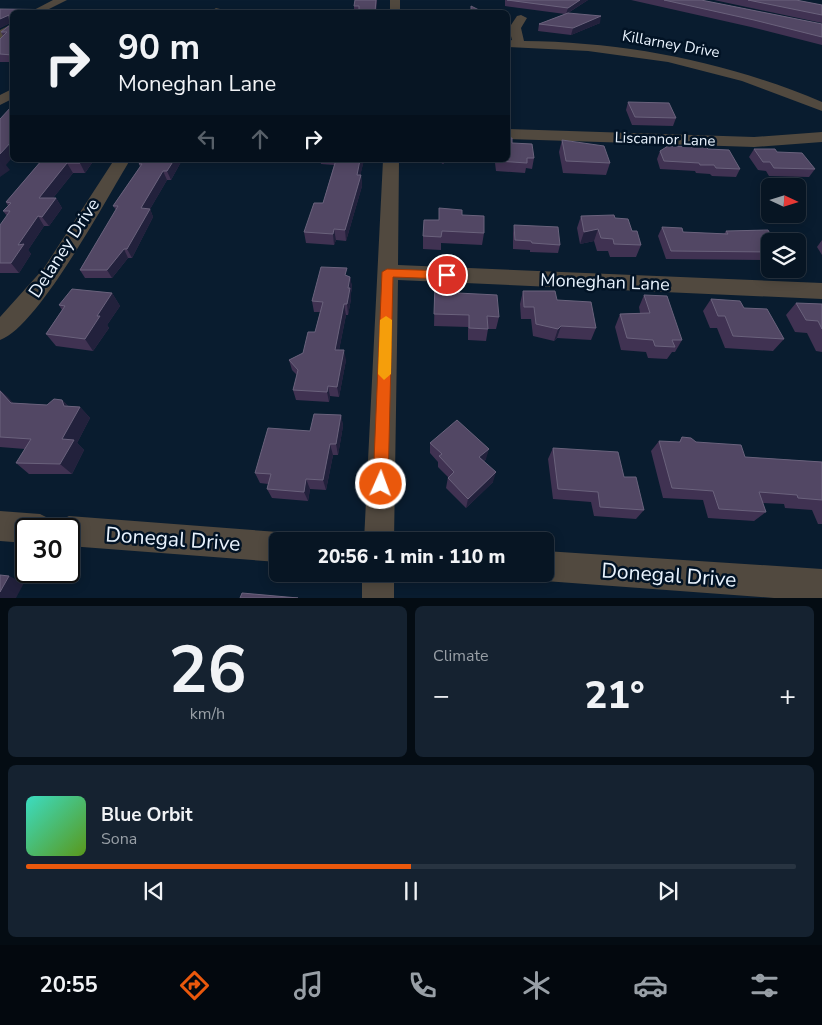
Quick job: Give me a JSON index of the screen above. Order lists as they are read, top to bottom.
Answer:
{
  "streets": {
    "street": [
      "Killarney Drive",
      "Liscannor Lane",
      "Delaney Drive",
      "Moneghan Lane",
      "Donegal Drive"
    ]
  },
  "north": "right",
  "page": {
    "turn": ["90 m", "Moneghan Lane"],
    "limit": "30",
    "trip": "20:56 · 1 min · 110 m",
    "tile": [
      ["26", "km/h"],
      "Climate"
    ],
    "heat": ["−", "21°", "+"],
    "song": ["Blue Orbit", "Sona"],
    "tabs": "20:55"
  }
}
